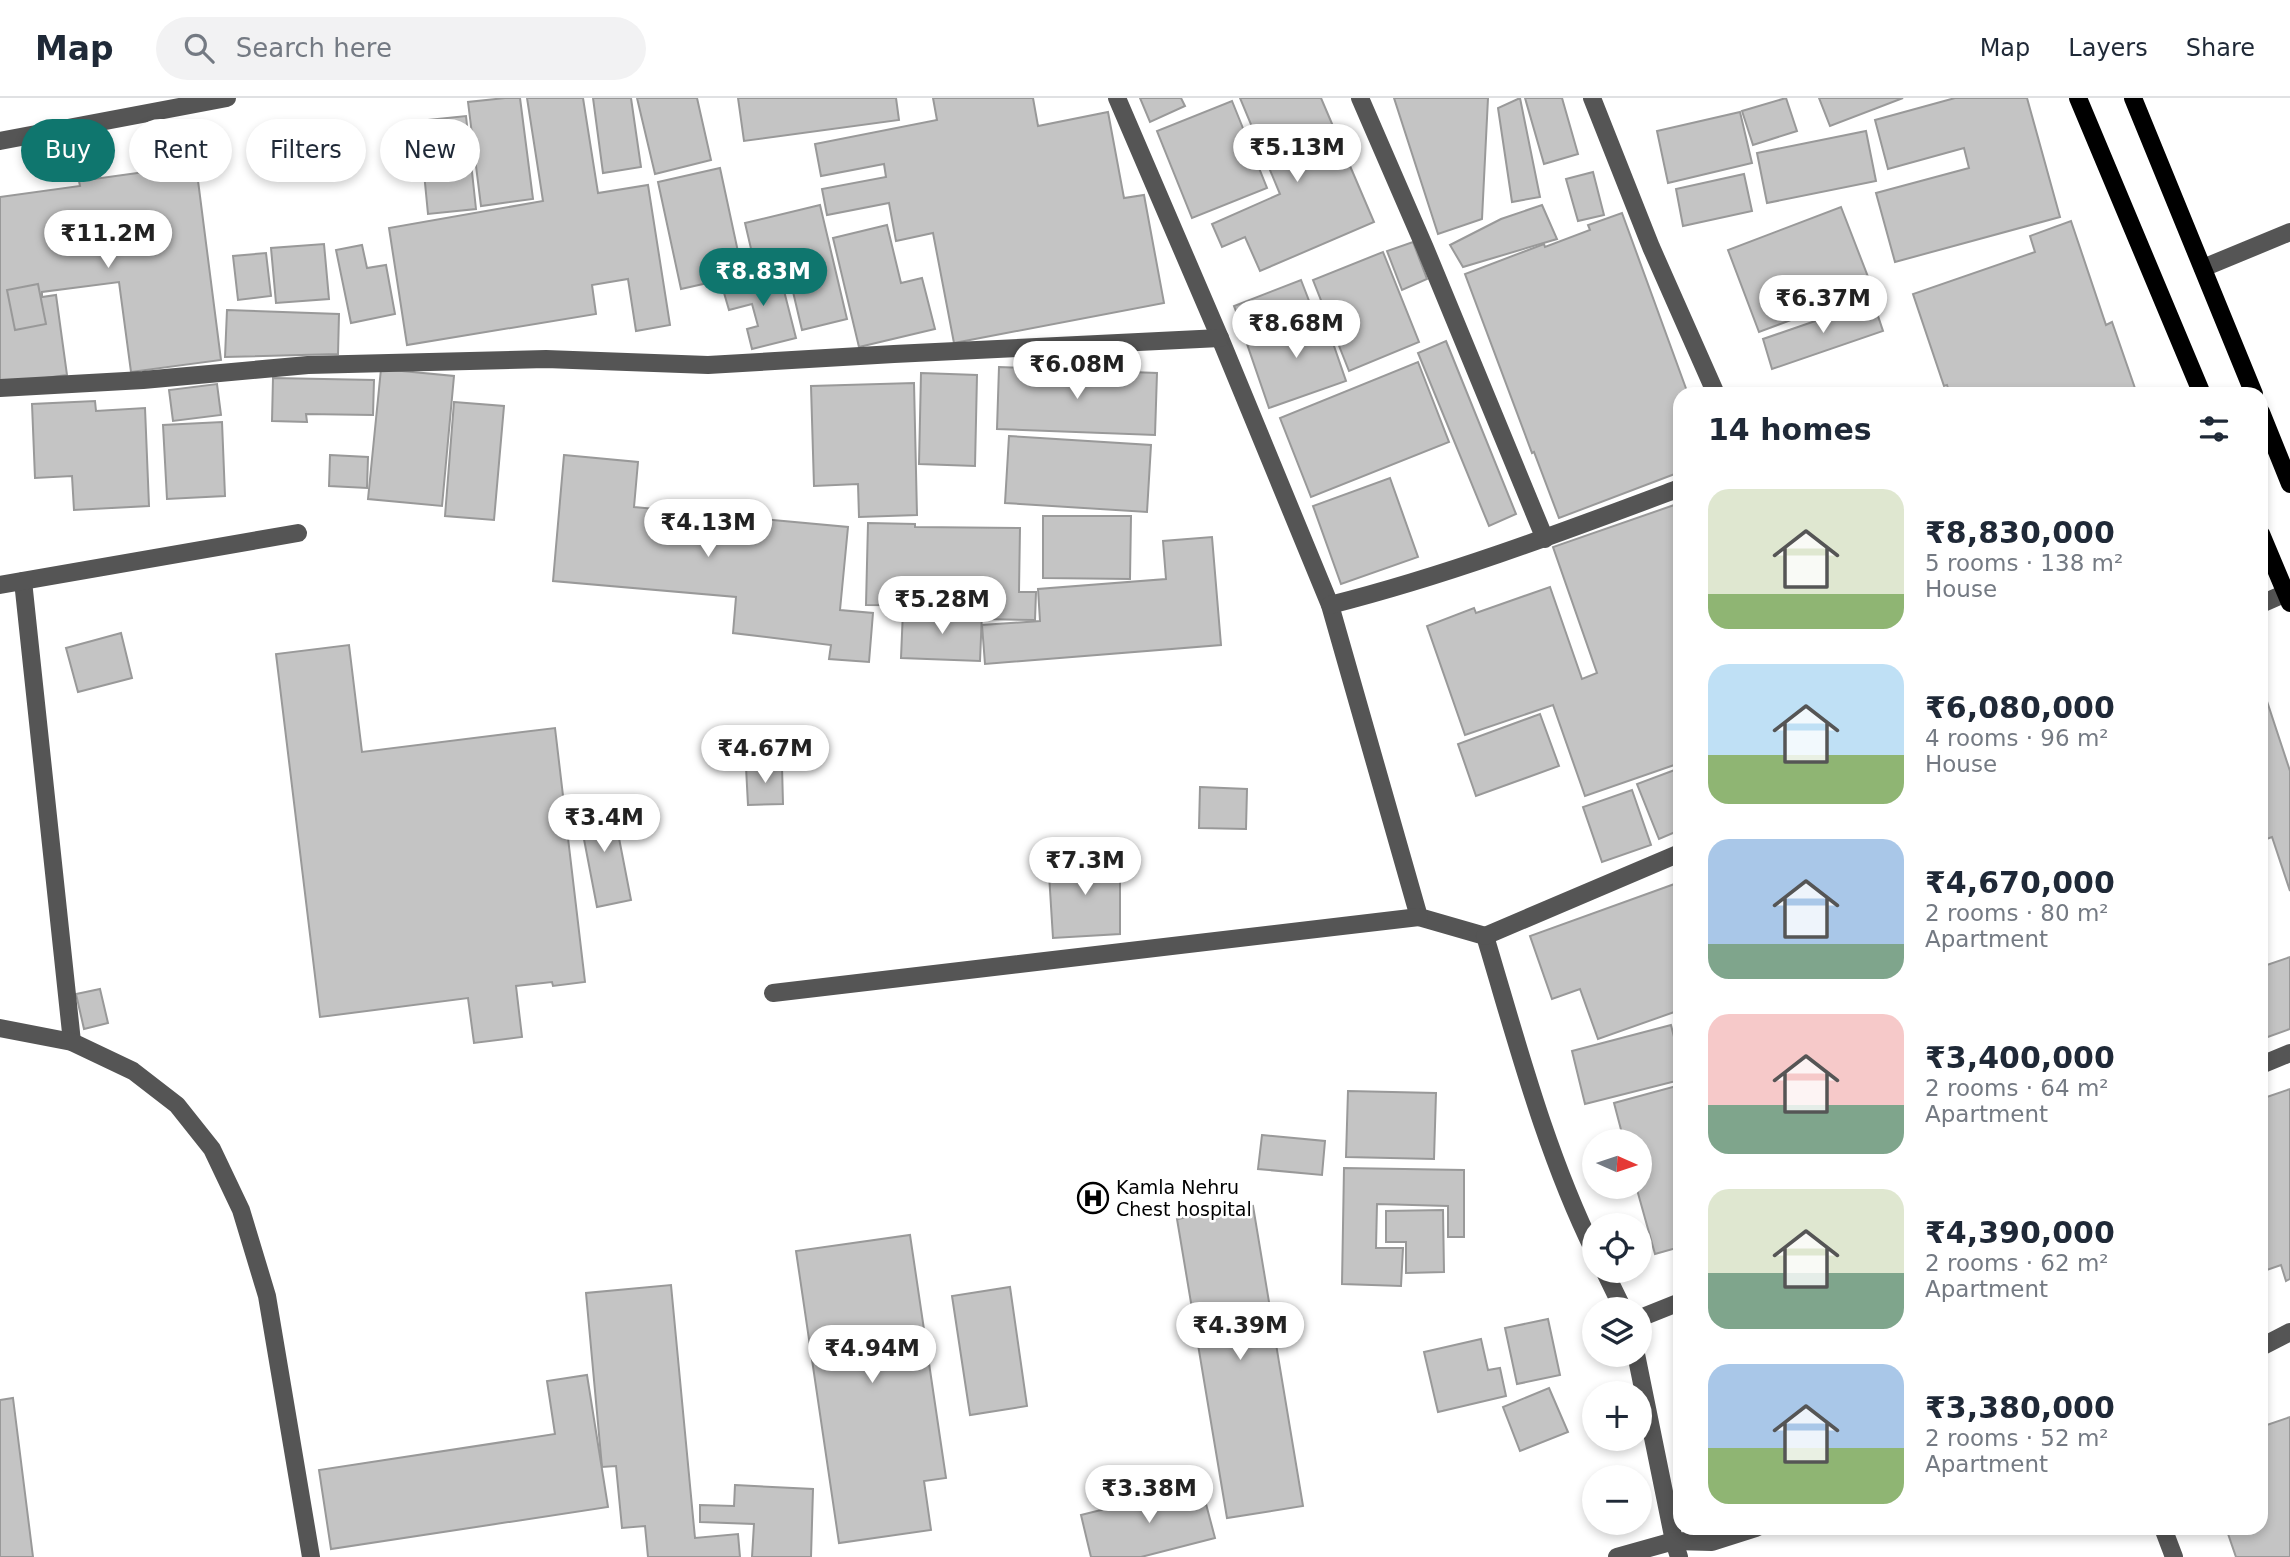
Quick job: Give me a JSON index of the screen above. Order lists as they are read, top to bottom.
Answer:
{
  "places": {
    "hospital": ["Kamla Nehru Chest hospital"]
  },
  "north": "right",
  "page": {
    "header": "Map",
    "search": "Search here",
    "nav": ["Map", "Layers", "Share"],
    "chip": [
      "Buy",
      "Rent",
      "Filters",
      "New"
    ],
    "price": [
      "₹5.13M",
      "₹11.2M",
      "₹8.83M",
      "₹6.37M",
      "₹8.68M",
      "₹6.08M",
      "₹4.13M",
      "₹5.28M",
      "₹4.67M",
      "₹3.4M",
      "₹7.3M",
      "₹4.39M",
      "₹4.94M",
      "₹3.38M"
    ],
    "heading": "14 homes",
    "list": [
      {
        "name": "₹8,830,000",
        "note": "5 rooms · 138 m² · House"
      },
      {
        "name": "₹6,080,000",
        "note": "4 rooms · 96 m² · House"
      },
      {
        "name": "₹4,670,000",
        "note": "2 rooms · 80 m² · Apartment"
      },
      {
        "name": "₹3,400,000",
        "note": "2 rooms · 64 m² · Apartment"
      },
      {
        "name": "₹4,390,000",
        "note": "2 rooms · 62 m² · Apartment"
      },
      {
        "name": "₹3,380,000",
        "note": "2 rooms · 52 m² · Apartment"
      }
    ],
    "map_buttons": ["+", "−"]
  }
}
